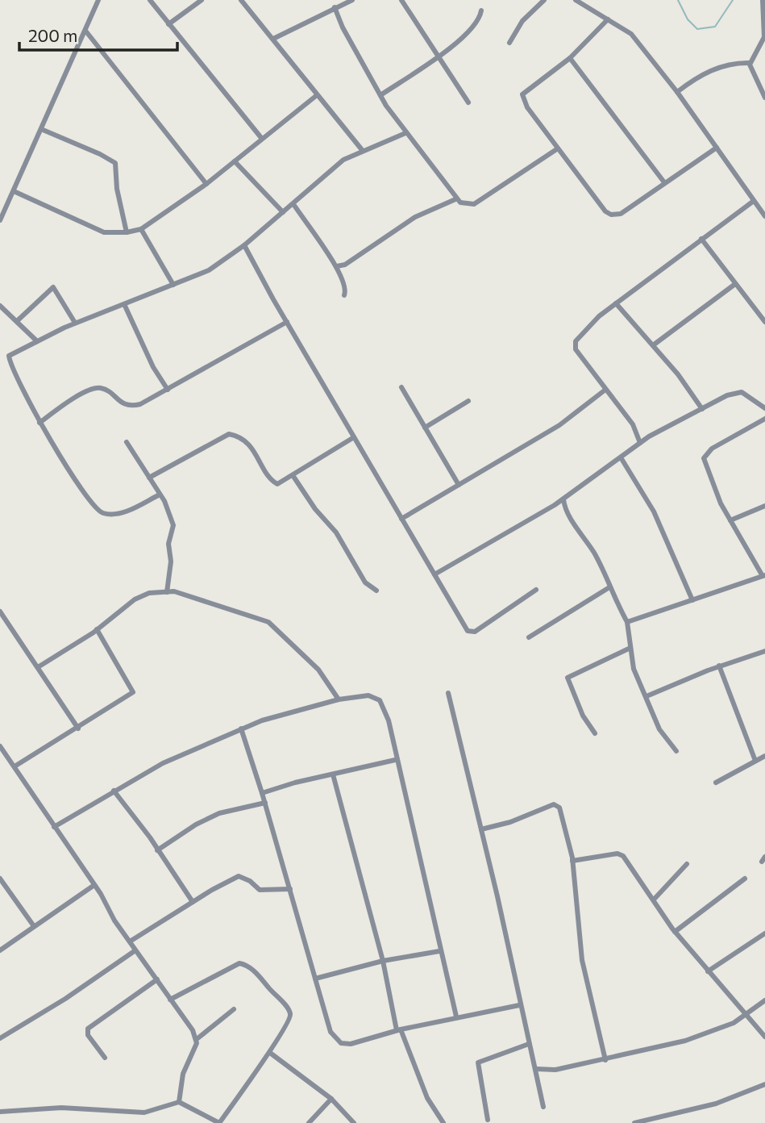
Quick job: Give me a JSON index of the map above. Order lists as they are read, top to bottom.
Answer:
{
  "scale_bar": "200 m"
}
